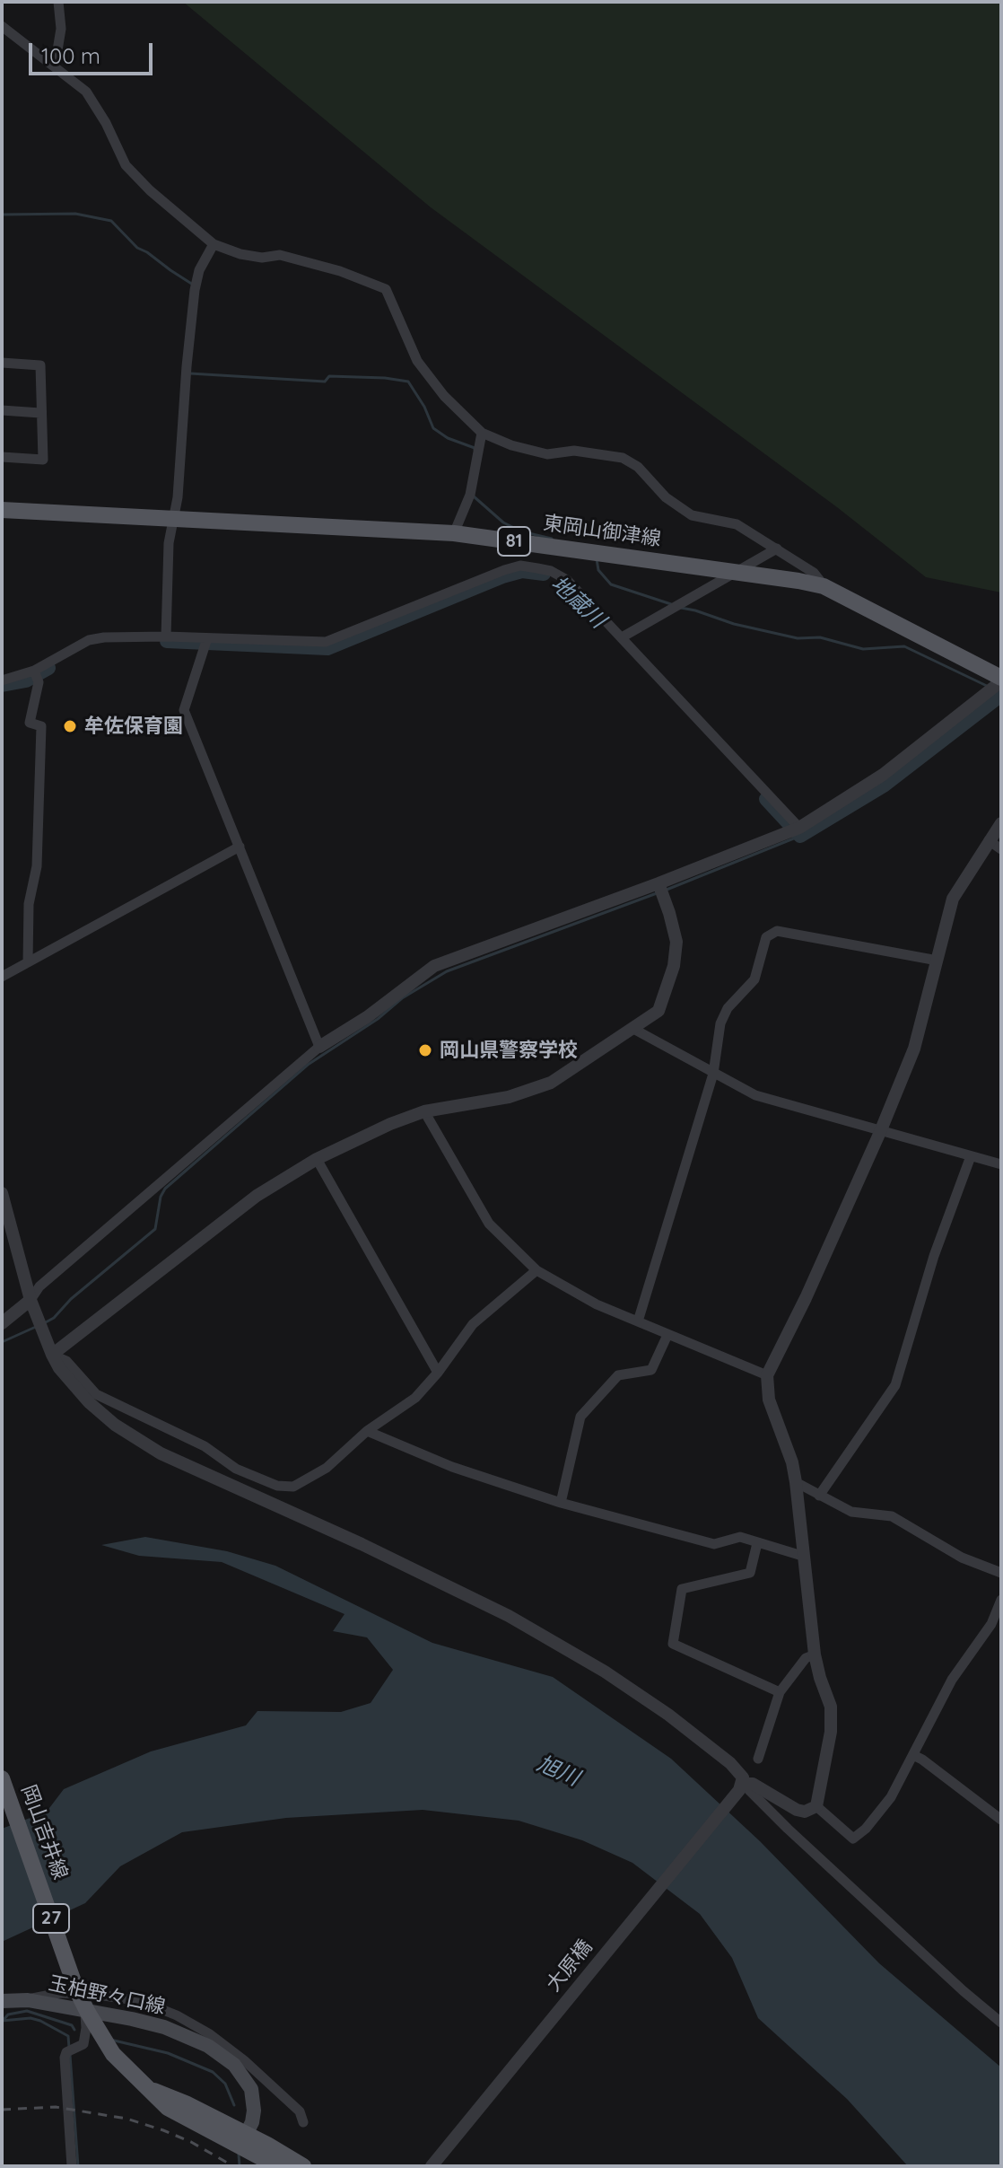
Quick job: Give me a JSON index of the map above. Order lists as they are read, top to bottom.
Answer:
{
  "streets": {
    "main road": [
      "東岡山御津線",
      "81",
      "岡山吉井線",
      "27",
      "玉柏野々口線"
    ],
    "street": ["大原橋"]
  },
  "crossings": [
    ["岡山吉井線", "玉柏野々口線"]
  ],
  "water": ["地蔵川", "旭川"],
  "places": ["牟佐保育園", "岡山県警察学校"],
  "scale_bar": "100 m"
}
